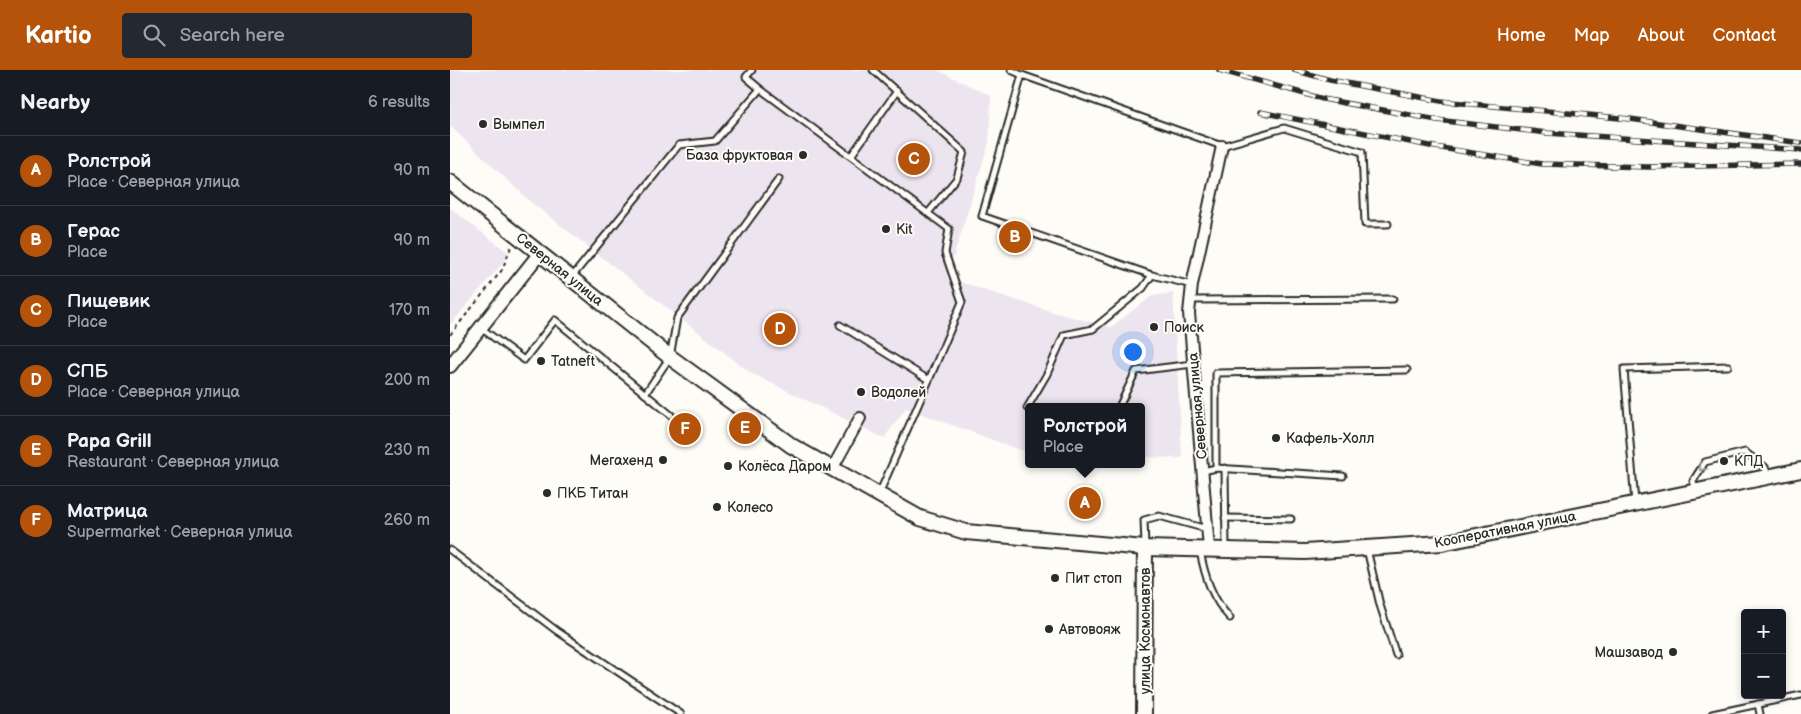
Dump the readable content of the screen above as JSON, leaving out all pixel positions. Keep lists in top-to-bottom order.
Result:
{
  "streets": {
    "main road": ["Северная улица", "Кооперативная улица", "улица Космонавтов"]
  },
  "crossings": [
    ["Северная улица", "Кооперативная улица"],
    ["Северная улица", "улица Космонавтов"],
    ["Кооперативная улица", "улица Космонавтов"]
  ],
  "places": [
    "Вымпел",
    "База фруктовая",
    "Kit",
    "Поиск",
    "Tatneft",
    "Водолей",
    "Кафель-Холл",
    "Мегахенд",
    "КПД",
    "Колёса Даром",
    "ПКБ Титан",
    "Колесо",
    "Пит стоп",
    "Автовояж",
    "Машзавод"
  ],
  "page": {
    "header": "Kartio",
    "search": "Search here",
    "nav": [
      "Home",
      "Map",
      "About",
      "Contact"
    ],
    "heading": ["Nearby", "6 results"],
    "list": [
      {
        "mark": "A",
        "name": "Ролстрой",
        "note": "Place · Северная улица",
        "value": "90 m"
      },
      {
        "mark": "B",
        "name": "Герас",
        "note": "Place",
        "value": "90 m"
      },
      {
        "mark": "C",
        "name": "Пищевик",
        "note": "Place",
        "value": "170 m"
      },
      {
        "mark": "D",
        "name": "СПБ",
        "note": "Place · Северная улица",
        "value": "200 m"
      },
      {
        "mark": "E",
        "name": "Papa Grill",
        "note": "Restaurant · Северная улица",
        "value": "230 m"
      },
      {
        "mark": "F",
        "name": "Матрица",
        "note": "Supermarket · Северная улица",
        "value": "260 m"
      }
    ],
    "pins": [
      "C",
      "B",
      "D",
      "E",
      "F",
      "A"
    ],
    "popup": ["Ролстрой", "Place"],
    "map_buttons": ["+", "−"]
  }
}
